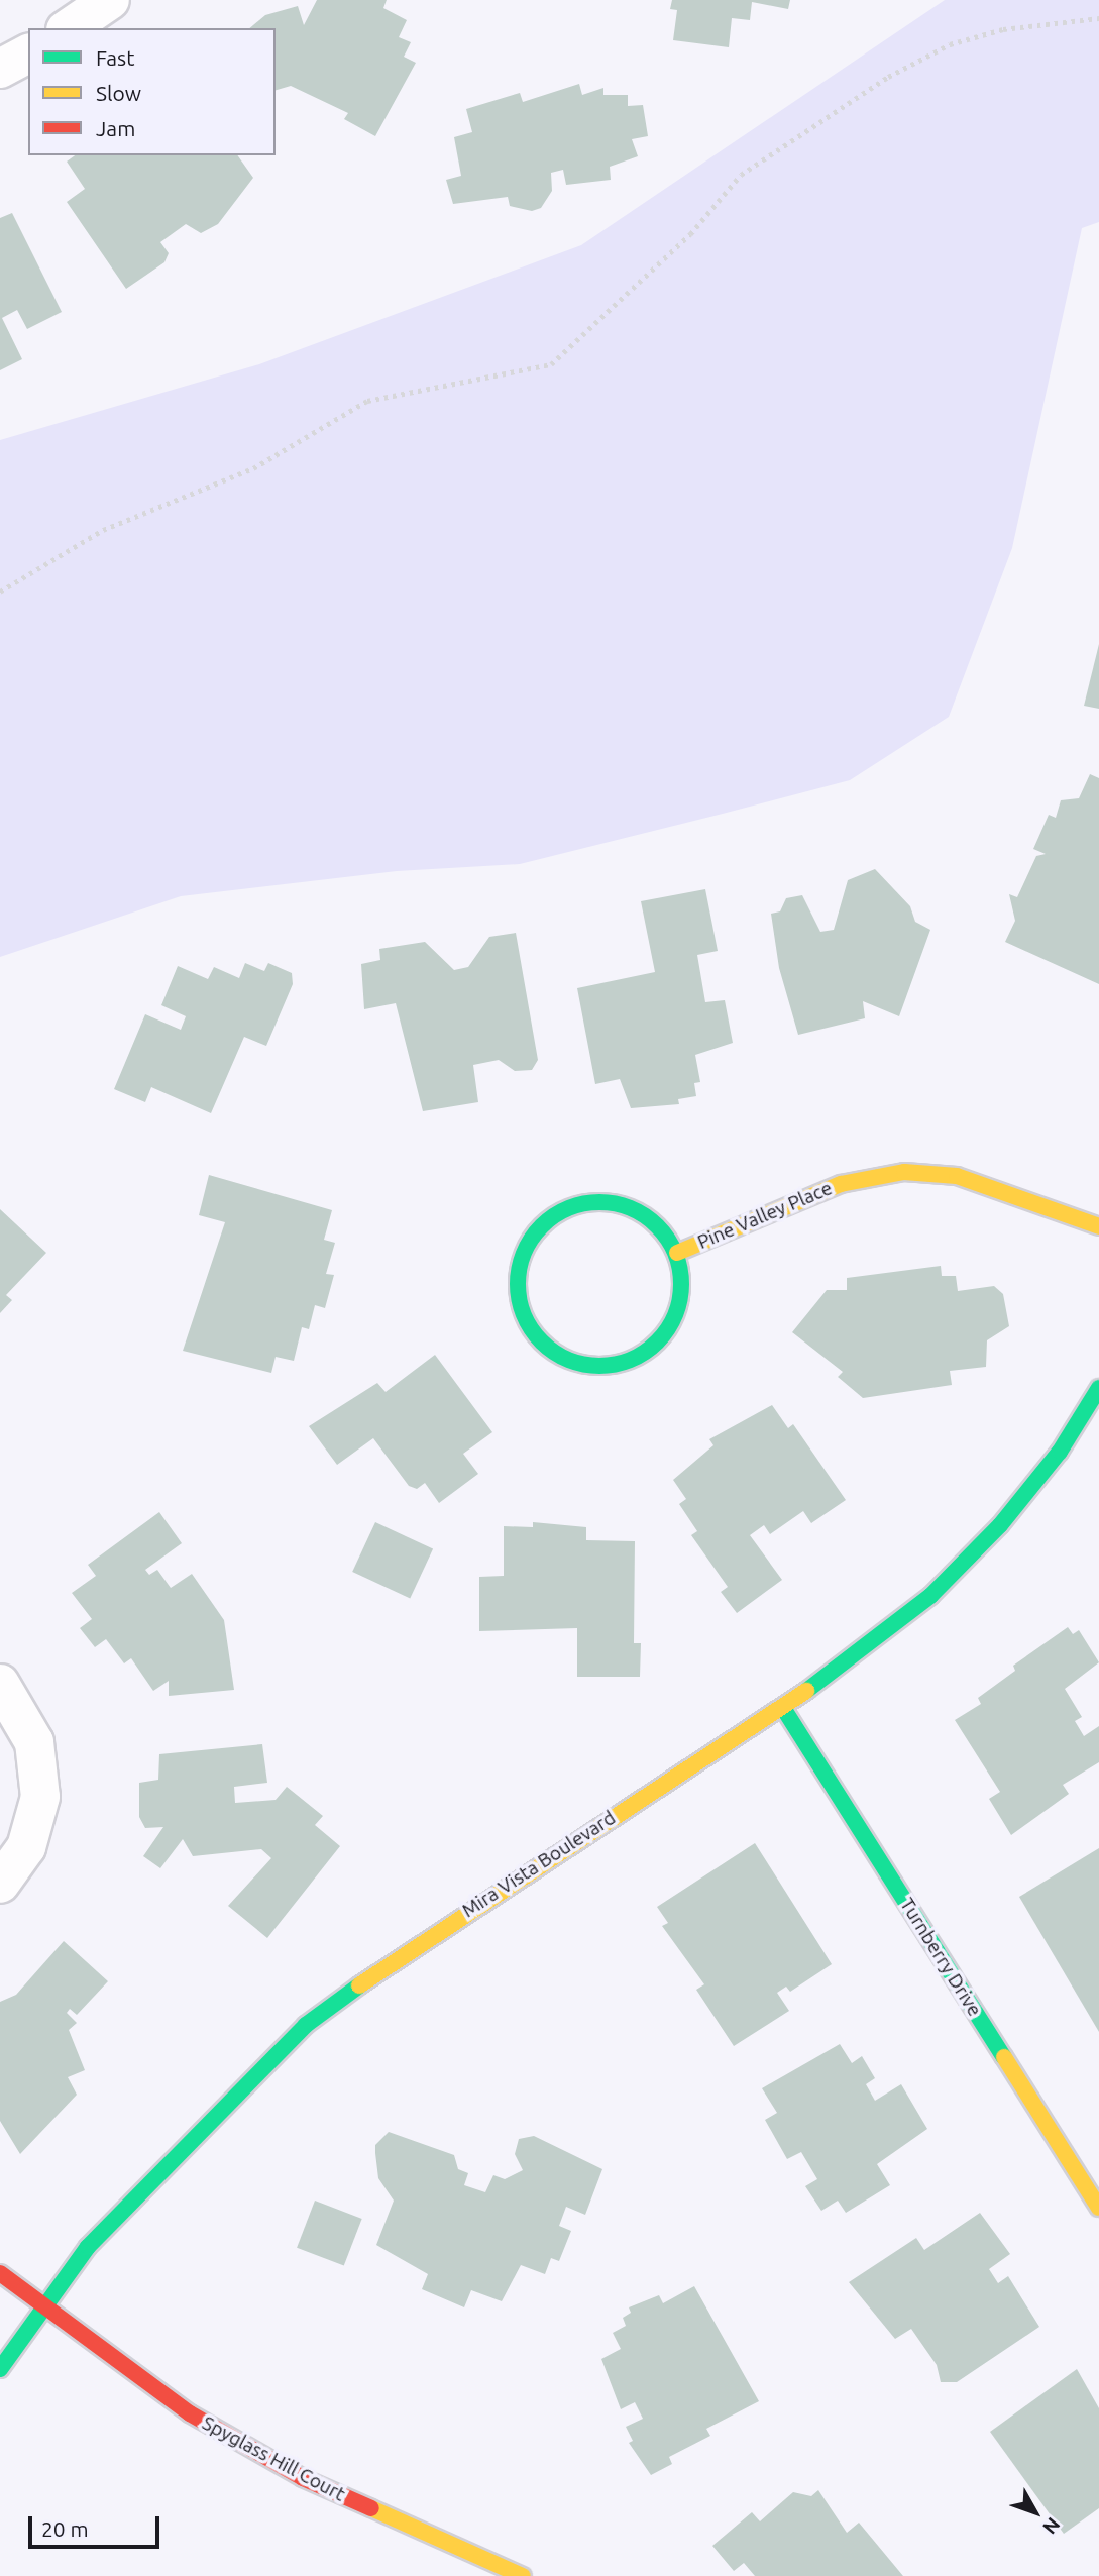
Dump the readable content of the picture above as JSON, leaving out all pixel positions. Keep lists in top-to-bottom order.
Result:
{
  "streets": {
    "street": [
      "Pine Valley Place",
      "Mira Vista Boulevard",
      "Turnberry Drive",
      "Spyglass Hill Court"
    ]
  },
  "crossings": [
    ["Mira Vista Boulevard", "Turnberry Drive"],
    ["Mira Vista Boulevard", "Spyglass Hill Court"]
  ],
  "legend": ["Fast", "Slow", "Jam"],
  "scale_bar": "20 m",
  "north": "bottom right"
}
